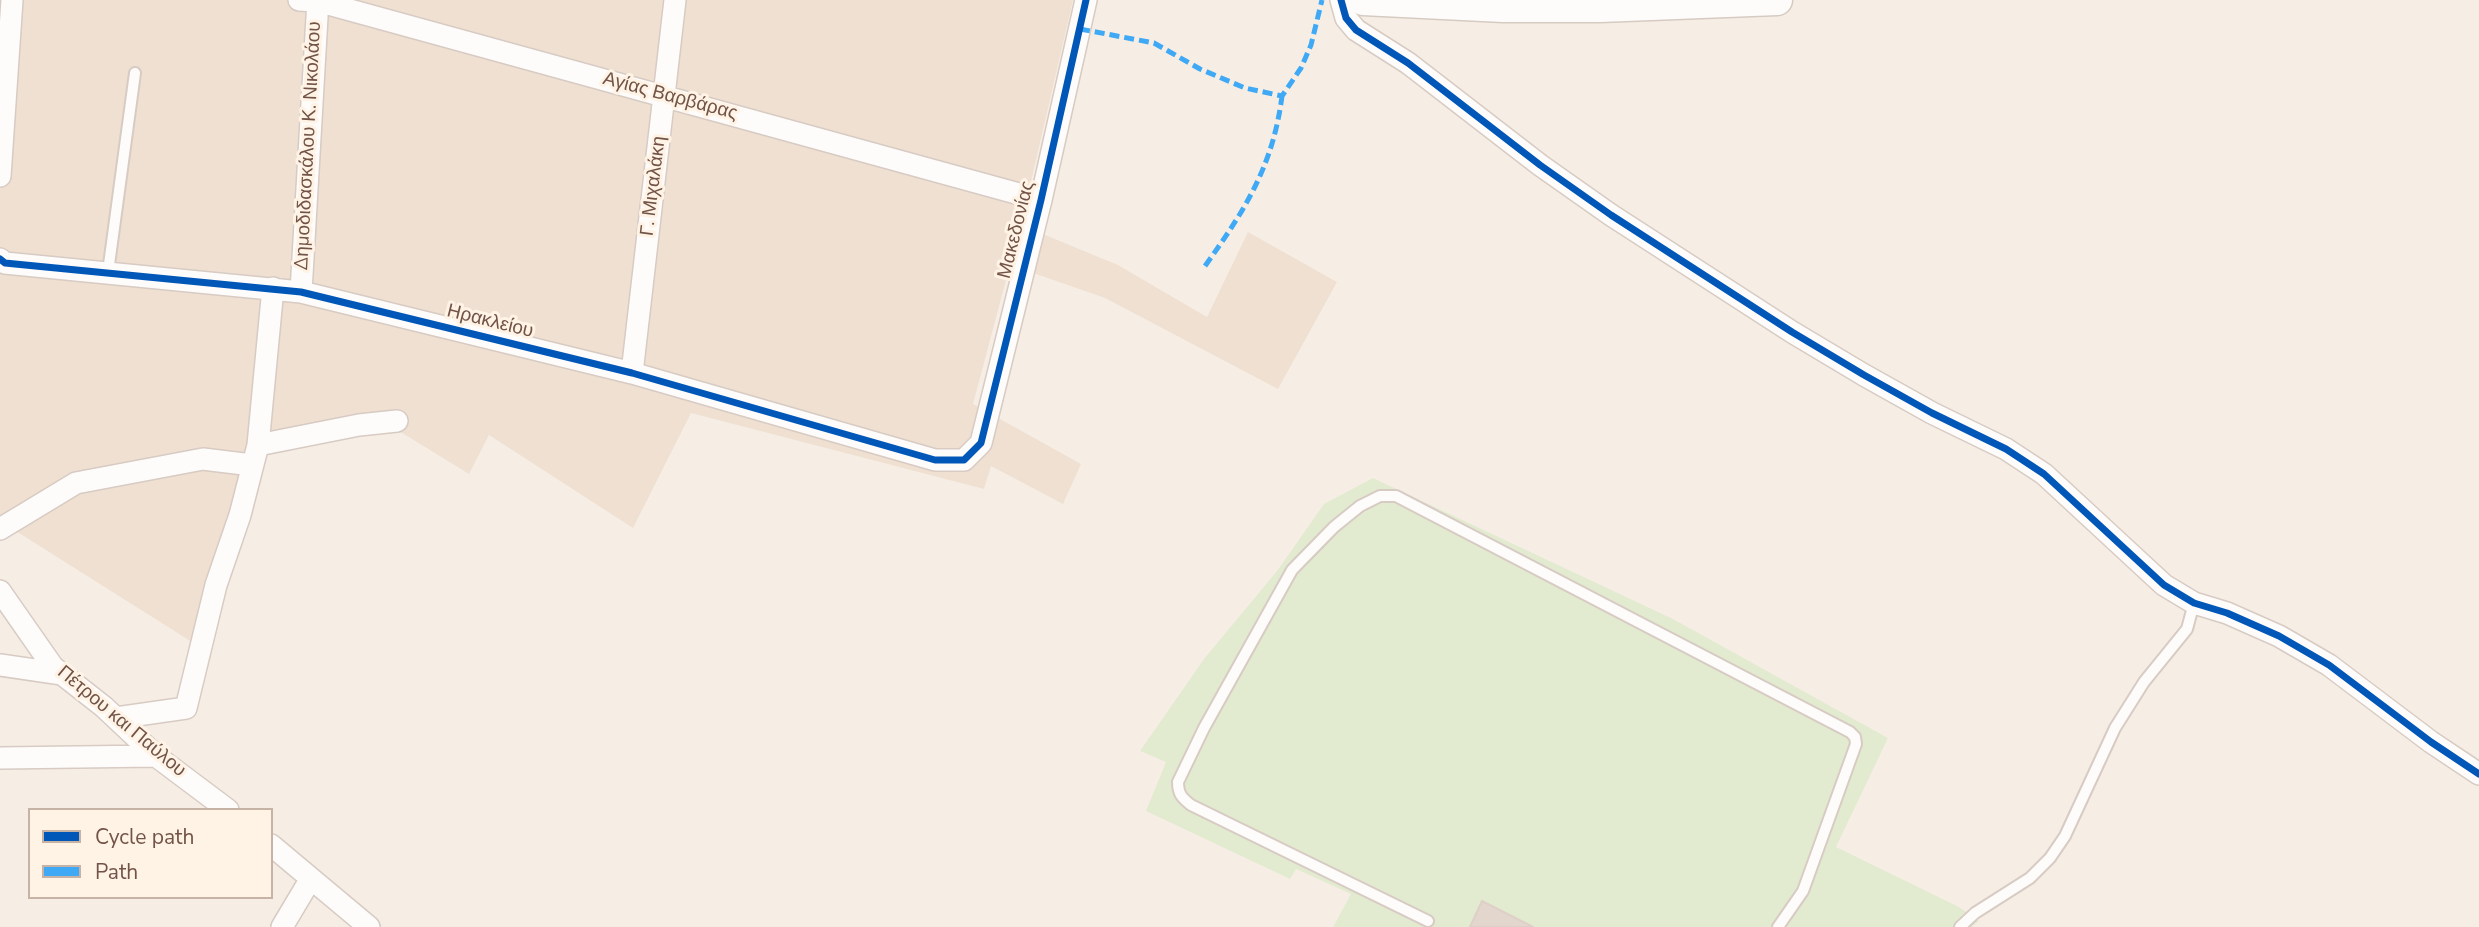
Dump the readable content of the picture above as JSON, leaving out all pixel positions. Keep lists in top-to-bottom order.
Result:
{
  "streets": {
    "street": [
      "Αγίας Βαρβάρας",
      "Δημοδιδασκάλου Κ. Νικολάου",
      "Γ. Μιχαλάκη",
      "Μακεδονίας",
      "Ηρακλείου",
      "Πέτρου και Παύλου"
    ]
  },
  "crossings": [
    ["Αγίας Βαρβάρας", "Δημοδιδασκάλου Κ. Νικολάου"],
    ["Αγίας Βαρβάρας", "Γ. Μιχαλάκη"],
    ["Αγίας Βαρβάρας", "Μακεδονίας"],
    ["Δημοδιδασκάλου Κ. Νικολάου", "Ηρακλείου"],
    ["Γ. Μιχαλάκη", "Ηρακλείου"],
    ["Μακεδονίας", "Ηρακλείου"]
  ],
  "legend": ["Cycle path", "Path"]
}
